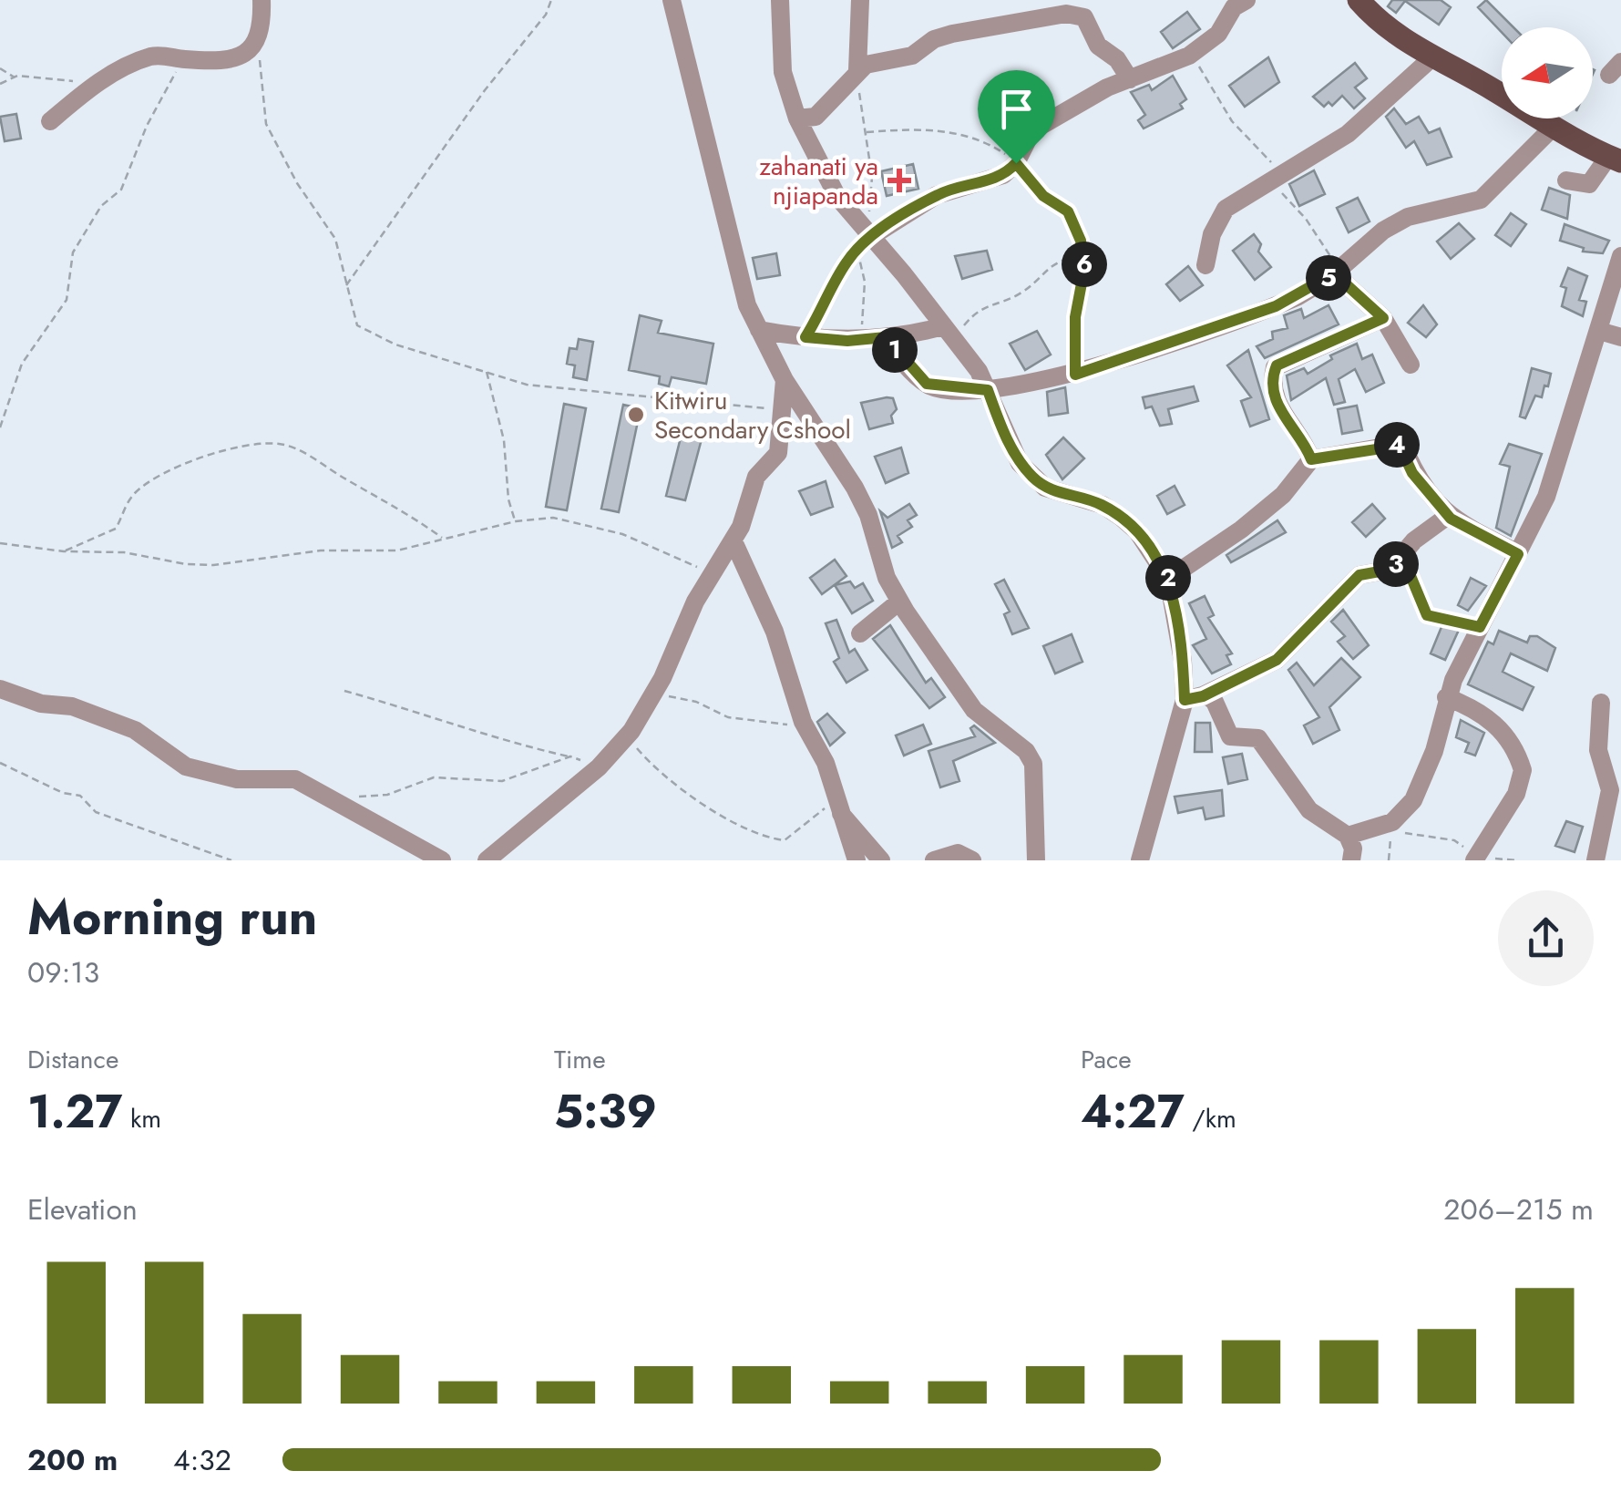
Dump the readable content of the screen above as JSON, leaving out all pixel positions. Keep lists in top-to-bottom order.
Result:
{
  "places": {
    "health": ["zahanati ya njiapanda"],
    "other": ["Kitwiru Secondary Cshool"]
  },
  "north": "left",
  "page": {
    "pins": [
      "6",
      "5",
      "1",
      "4",
      "3",
      "2"
    ],
    "heading": ["Morning run", "09:13"],
    "stats": [
      ["Distance", "1.27 km"],
      ["Time", "5:39"],
      ["Pace", "4:27 /km"]
    ],
    "chart": ["Elevation", "206–215 m"],
    "list": [
      {
        "name": "200 m",
        "note": "4:32"
      }
    ]
  }
}
